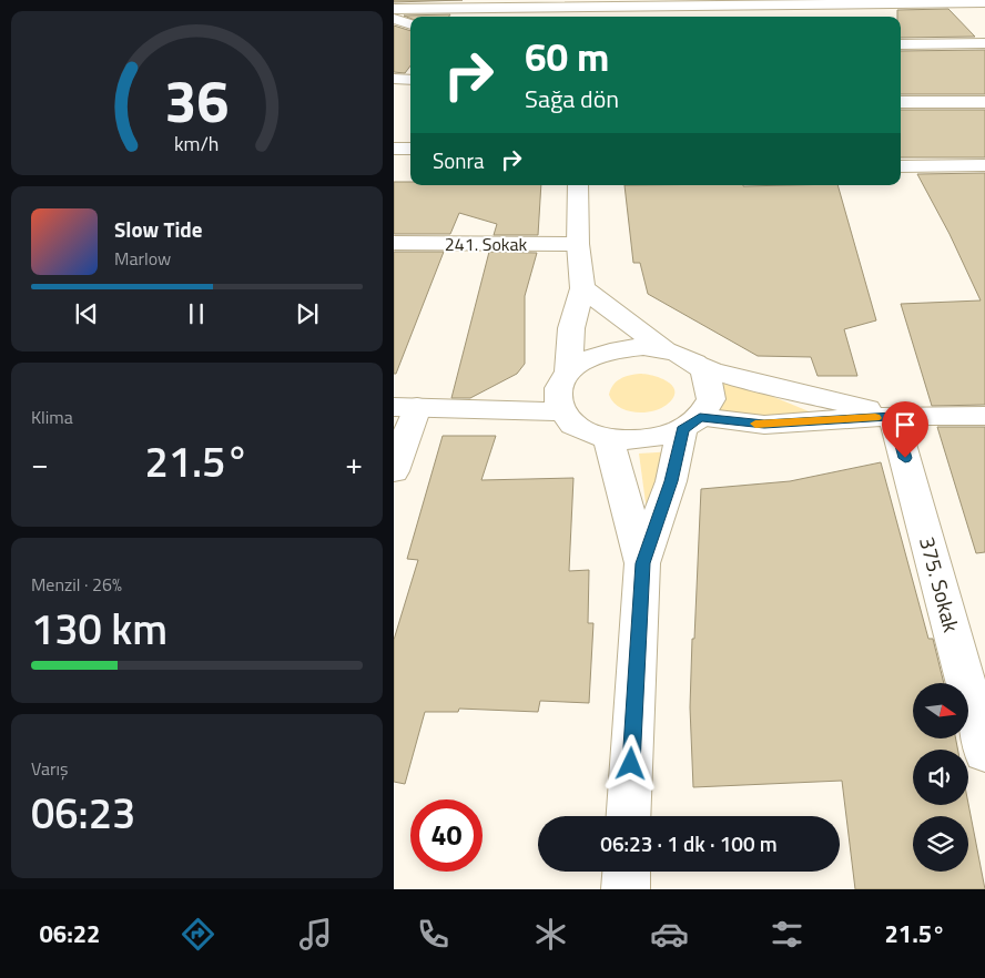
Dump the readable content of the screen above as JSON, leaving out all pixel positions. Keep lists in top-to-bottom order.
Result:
{
  "streets": {
    "street": ["241. Sokak", "375. Sokak"]
  },
  "north": "right",
  "page": {
    "turn": ["60 m", "Sağa dön"],
    "then": "Sonra",
    "song": ["Slow Tide", "Marlow"],
    "tile": [
      "Klima",
      ["Menzil · 26%", "130 km"],
      ["Varış", "06:23"]
    ],
    "heat": ["−", "21.5°", "+"],
    "limit": "40",
    "trip": "06:23 · 1 dk · 100 m",
    "tabs": ["06:22", "21.5°"],
    "gauge": ["36", "km/h"]
  }
}
